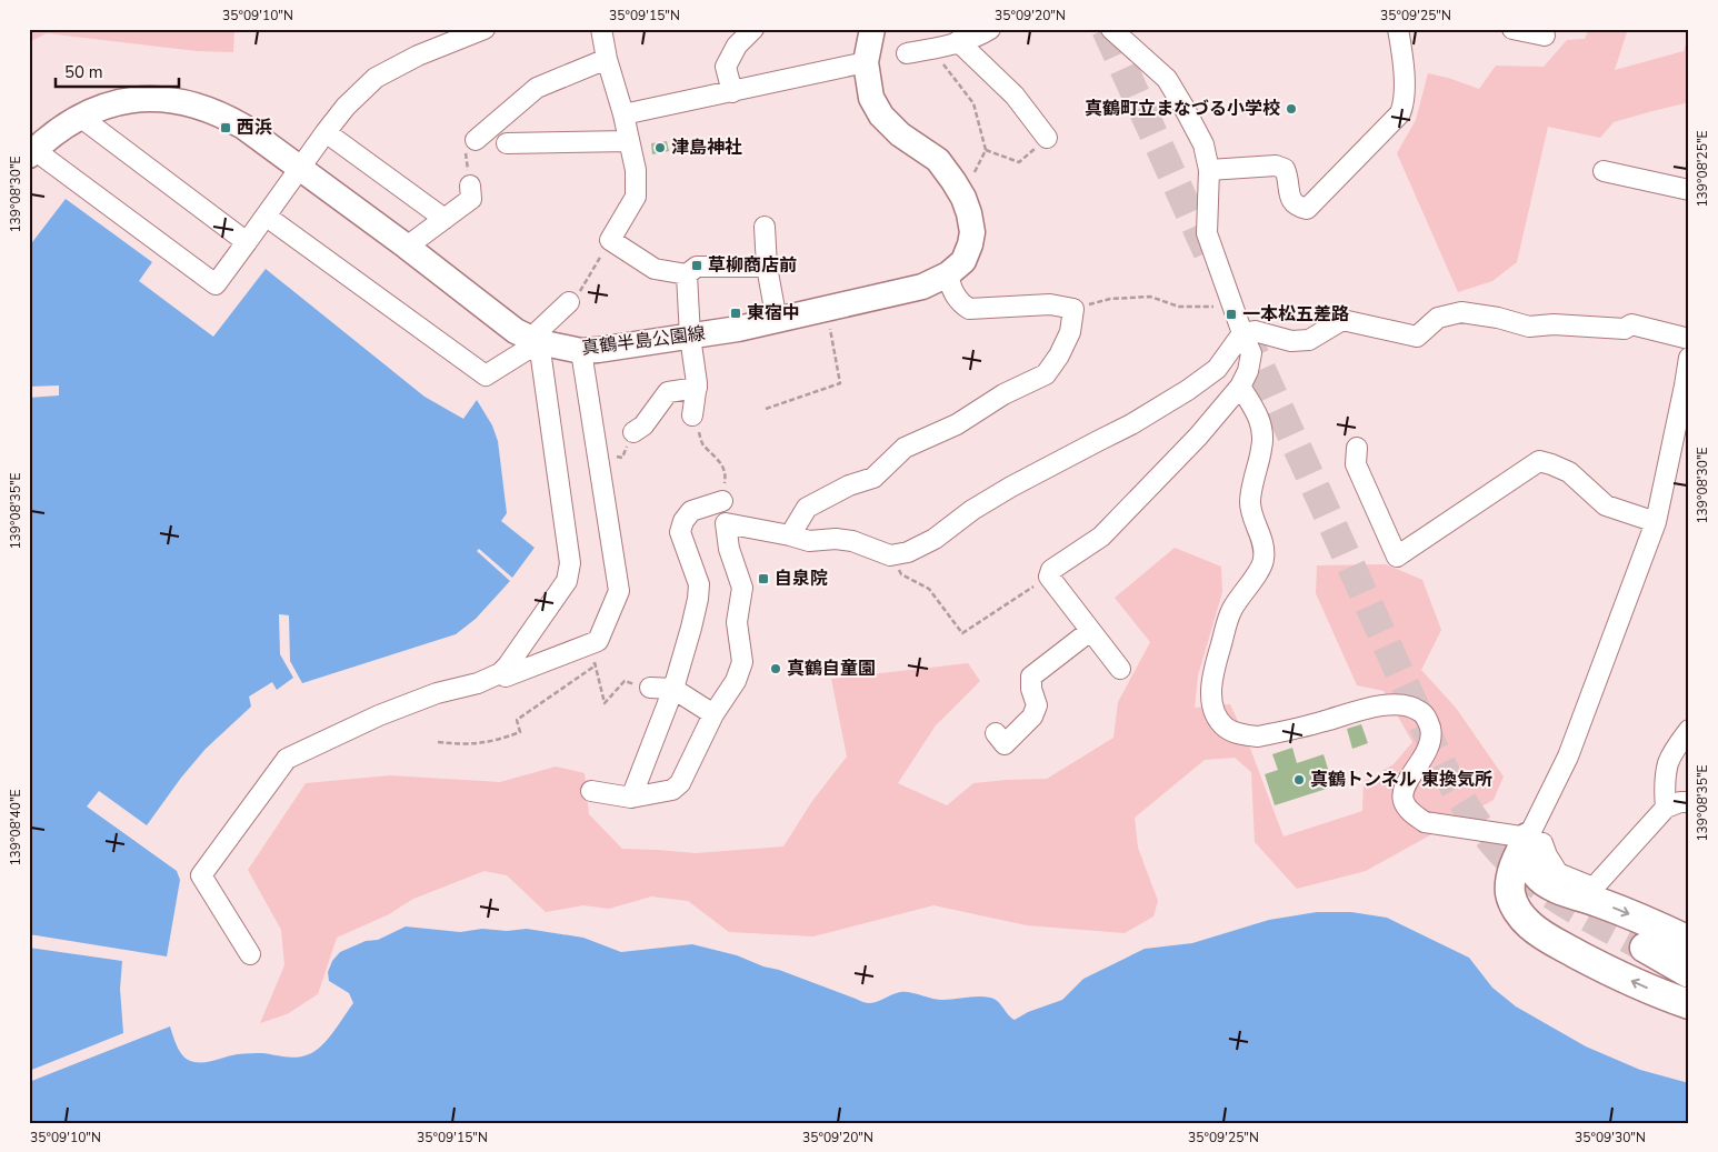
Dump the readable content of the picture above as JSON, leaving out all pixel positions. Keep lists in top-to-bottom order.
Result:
{
  "streets": {
    "main road": ["真鶴半島公園線"]
  },
  "places": {
    "other": [
      "真鶴町立まなづる小学校",
      "津島神社",
      "真鶴自童園",
      "真鶴トンネル 東換気所"
    ],
    "transit": [
      "西浜",
      "草柳商店前",
      "東宿中",
      "一本松五差路",
      "自泉院"
    ]
  },
  "scale_bar": "50 m",
  "coordinates": [
    "35°09'10\"N",
    "35°09'15\"N",
    "35°09'20\"N",
    "35°09'25\"N",
    "139°08'25\"E",
    "139°08'30\"E",
    "139°08'35\"E",
    "139°08'40\"E",
    "35°09'30\"N"
  ]
}
